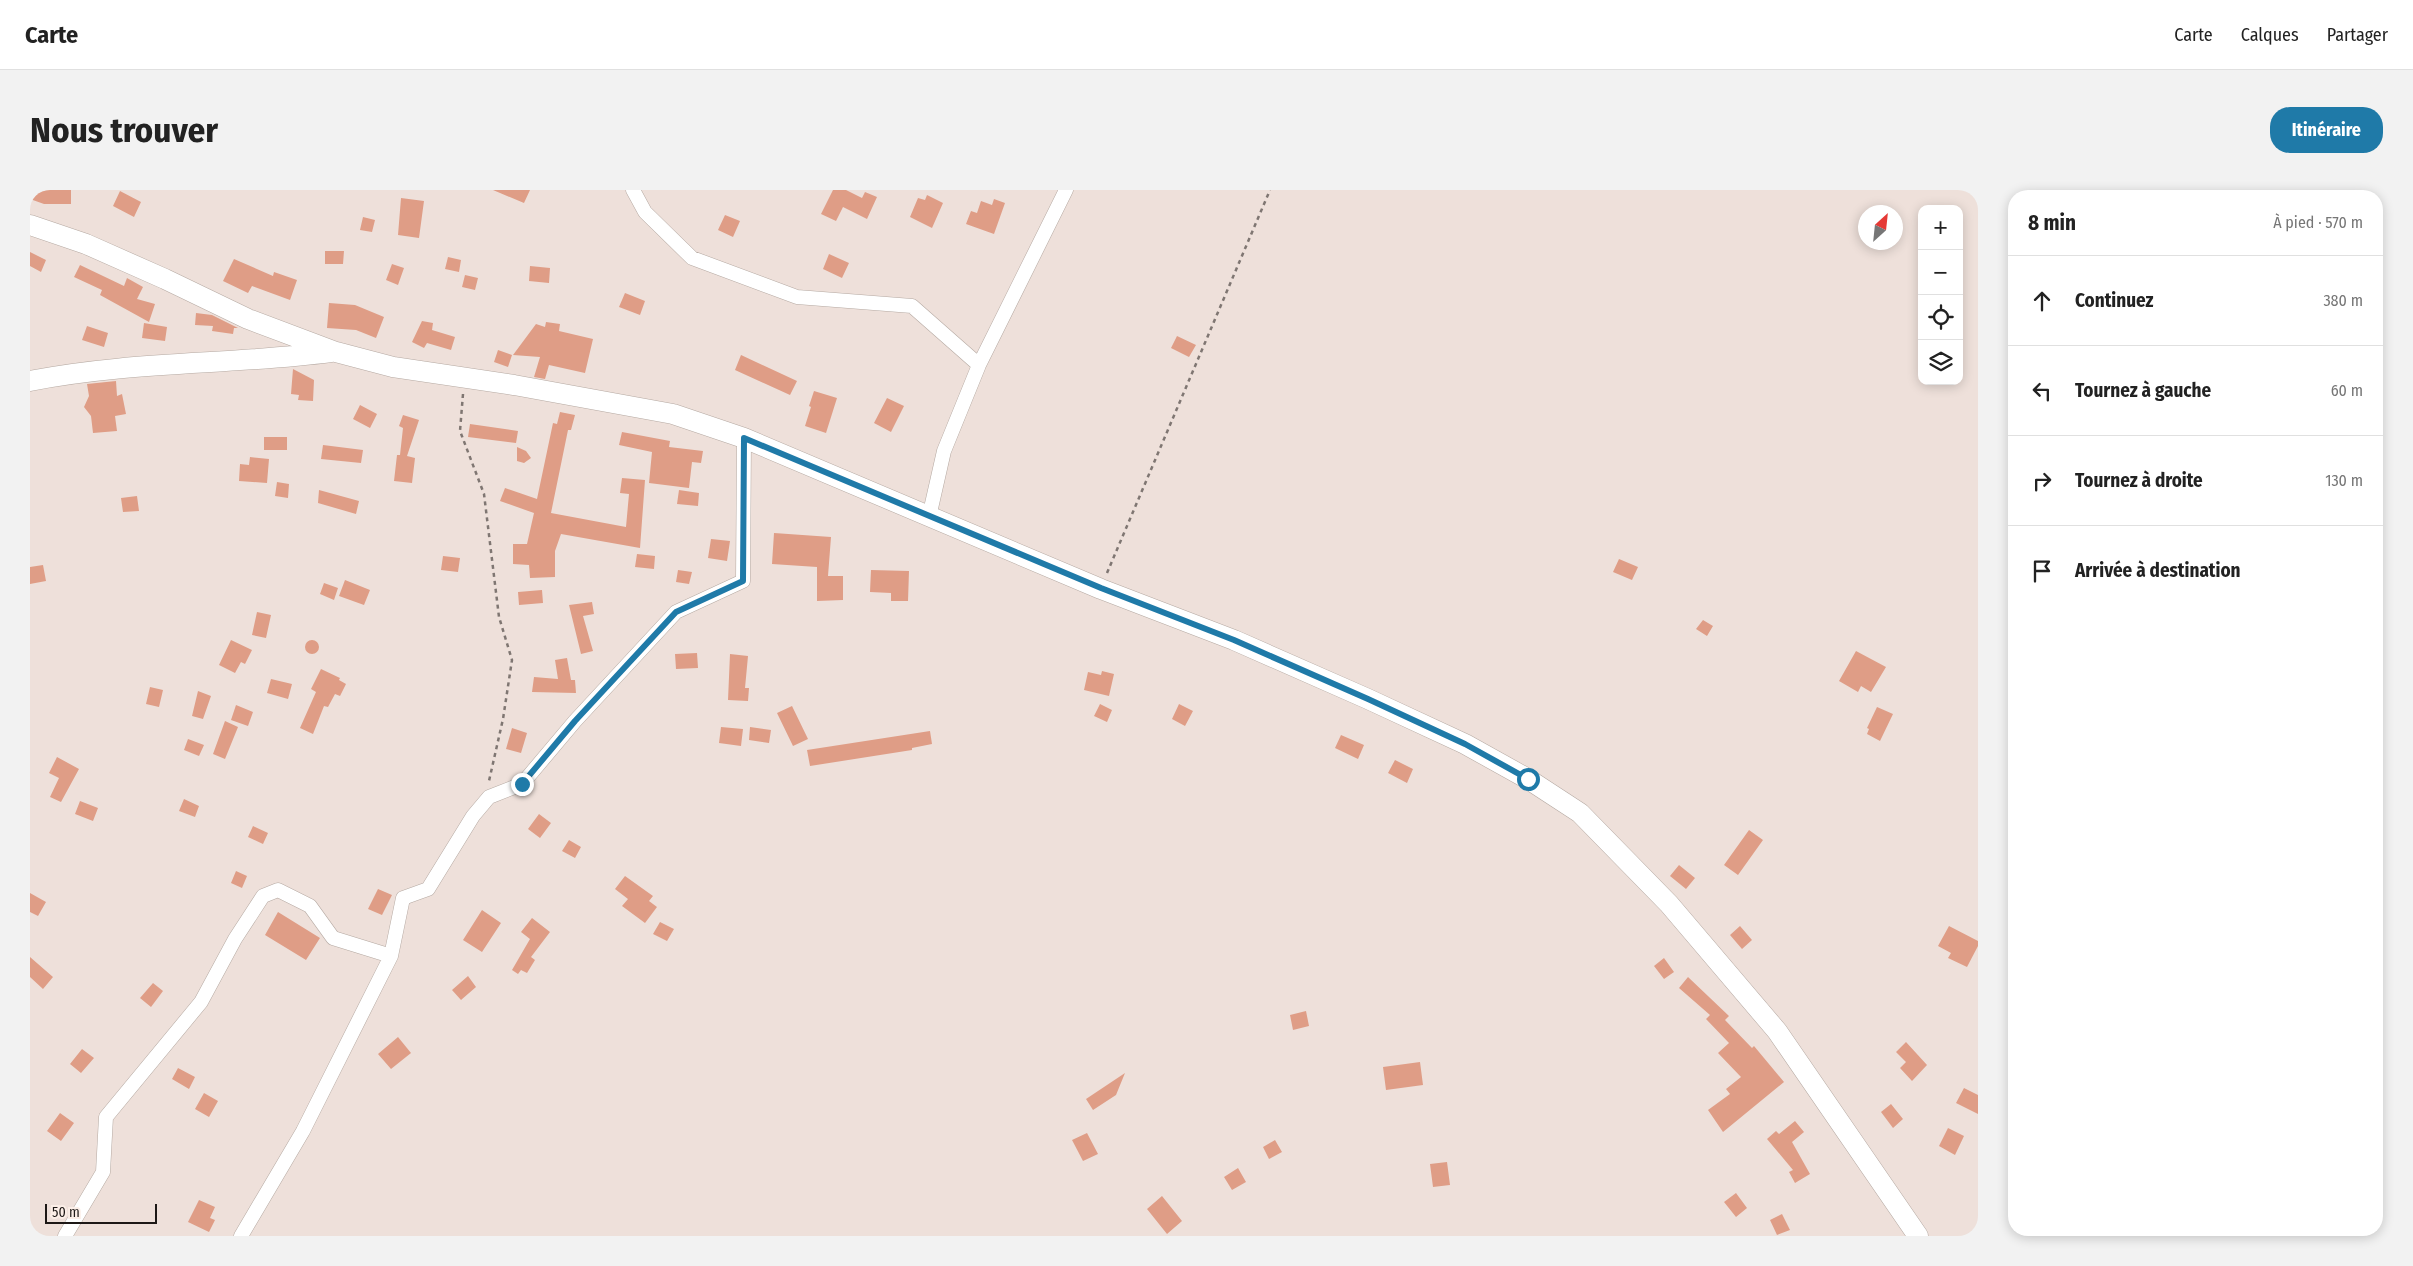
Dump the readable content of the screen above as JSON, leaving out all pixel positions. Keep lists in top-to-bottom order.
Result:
{
  "scale_bar": "50 m",
  "north": "top right",
  "page": {
    "header": "Carte",
    "nav": ["Carte", "Calques", "Partager"],
    "buttons": "Itinéraire",
    "title": "Nous trouver",
    "heading": ["8 min", "À pied · 570 m"],
    "map_buttons": ["+", "−"],
    "list": [
      ["Continuez", "380 m"],
      ["Tournez à gauche", "60 m"],
      ["Tournez à droite", "130 m"],
      "Arrivée à destination"
    ],
    "scale": "50 m"
  }
}
